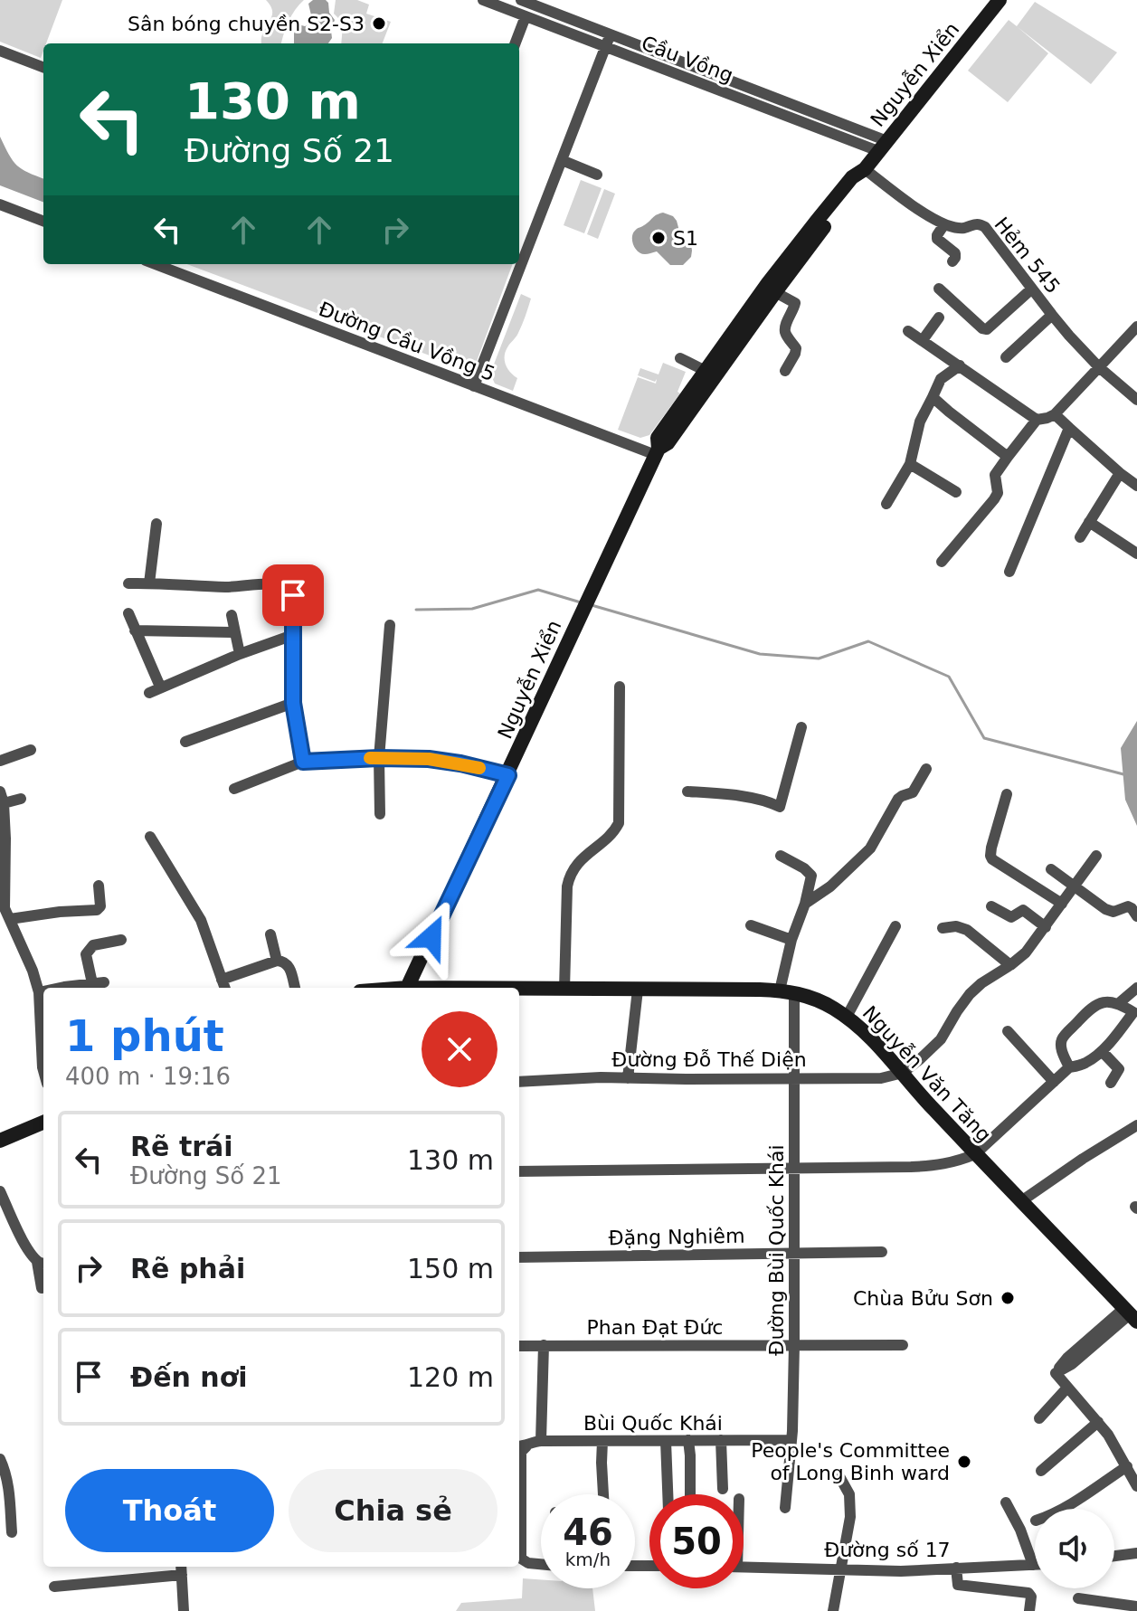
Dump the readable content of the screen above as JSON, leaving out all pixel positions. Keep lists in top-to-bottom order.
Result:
{
  "streets": {
    "main road": ["Nguyễn Xiển", "Nguyễn Văn Tăng"],
    "street": [
      "Cầu Vồng",
      "Hẻm 545",
      "Đường Cầu Vồng 5",
      "Đường Đỗ Thế Diện",
      "Đặng Nghiêm",
      "Đường Bùi Quốc Khái",
      "Phan Đạt Đức",
      "Bùi Quốc Khái",
      "Đường số 17"
    ]
  },
  "crossings": [
    ["Cầu Vồng", "Nguyễn Xiển"],
    ["Nguyễn Xiển", "Đường Cầu Vồng 5"],
    ["Đường Đỗ Thế Diện", "Nguyễn Văn Tăng"],
    ["Đường Đỗ Thế Diện", "Đường Bùi Quốc Khái"],
    ["Nguyễn Văn Tăng", "Đường Bùi Quốc Khái"],
    ["Đặng Nghiêm", "Đường Bùi Quốc Khái"],
    ["Đường Bùi Quốc Khái", "Phan Đạt Đức"],
    ["Đường Bùi Quốc Khái", "Bùi Quốc Khái"]
  ],
  "places": [
    "Sân bóng chuyền S2-S3",
    "S1",
    "Chùa Bửu Sơn",
    "People's Committee of Long Binh ward"
  ],
  "page": {
    "turn": ["130 m", "Đường Số 21"],
    "heading": ["1 phút", "400 m · 19:16"],
    "list": [
      {
        "name": "Rẽ trái",
        "note": "Đường Số 21",
        "value": "130 m"
      },
      {
        "name": "Rẽ phải",
        "value": "150 m"
      },
      {
        "name": "Đến nơi",
        "value": "120 m"
      }
    ],
    "buttons": ["Thoát", "Chia sẻ"],
    "speed": "46 km/h",
    "limit": "50"
  }
}
